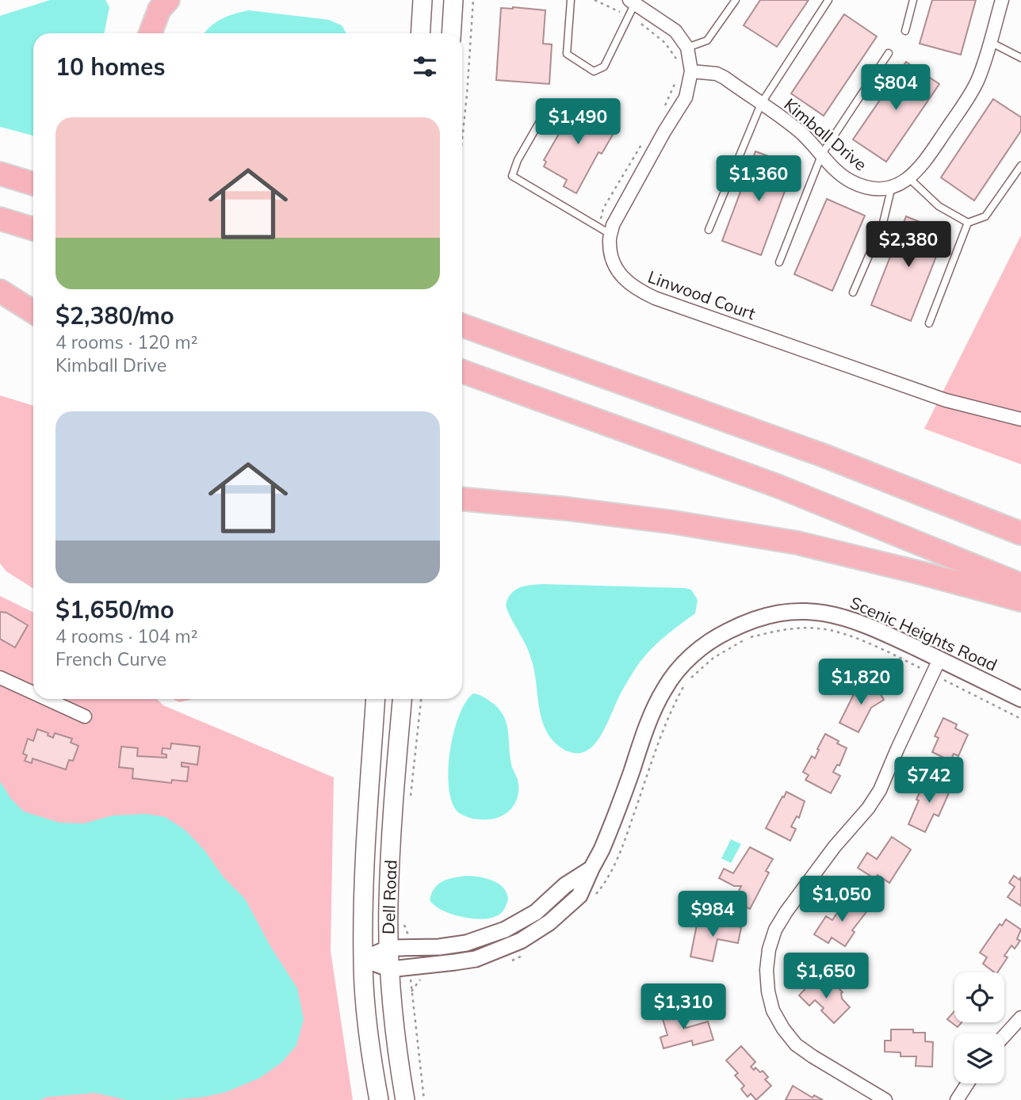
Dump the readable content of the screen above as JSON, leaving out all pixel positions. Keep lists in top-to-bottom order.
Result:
{
  "streets": {
    "main road": ["Dell Road"],
    "street": ["Kimball Drive", "Linwood Court", "Scenic Heights Road"]
  },
  "crossings": [
    ["Scenic Heights Road", "Dell Road"]
  ],
  "page": {
    "heading": "10 homes",
    "price": [
      "$804",
      "$1,490",
      "$1,360",
      "$2,380",
      "$1,820",
      "$742",
      "$1,050",
      "$984",
      "$1,650",
      "$1,310"
    ],
    "list": [
      {
        "name": "$2,380/mo",
        "note": "4 rooms · 120 m² · Kimball Drive"
      },
      {
        "name": "$1,650/mo",
        "note": "4 rooms · 104 m² · French Curve"
      }
    ]
  }
}
